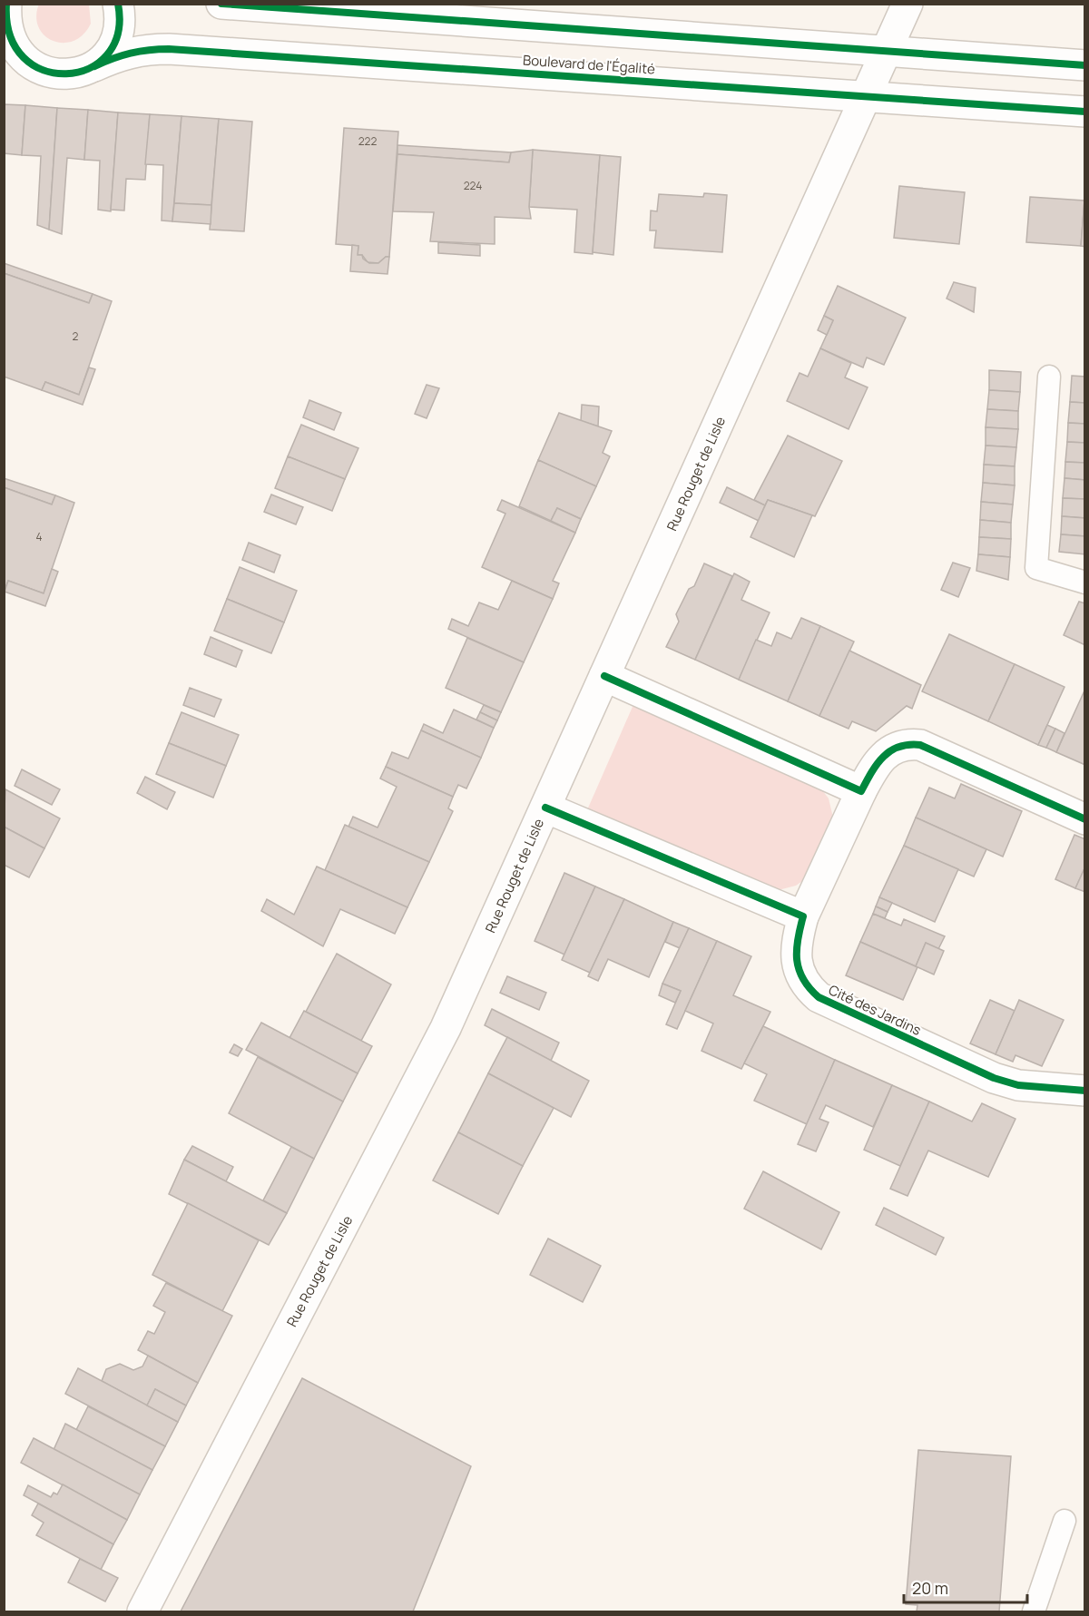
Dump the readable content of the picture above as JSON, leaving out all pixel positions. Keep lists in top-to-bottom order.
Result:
{
  "streets": {
    "street": ["Boulevard de l'Égalité", "Rue Rouget de Lisle", "Cité des Jardins"]
  },
  "crossings": [
    ["Boulevard de l'Égalité", "Rue Rouget de Lisle"]
  ],
  "house_numbers": [
    "222",
    "224",
    "2",
    "4"
  ],
  "scale_bar": "20 m"
}
